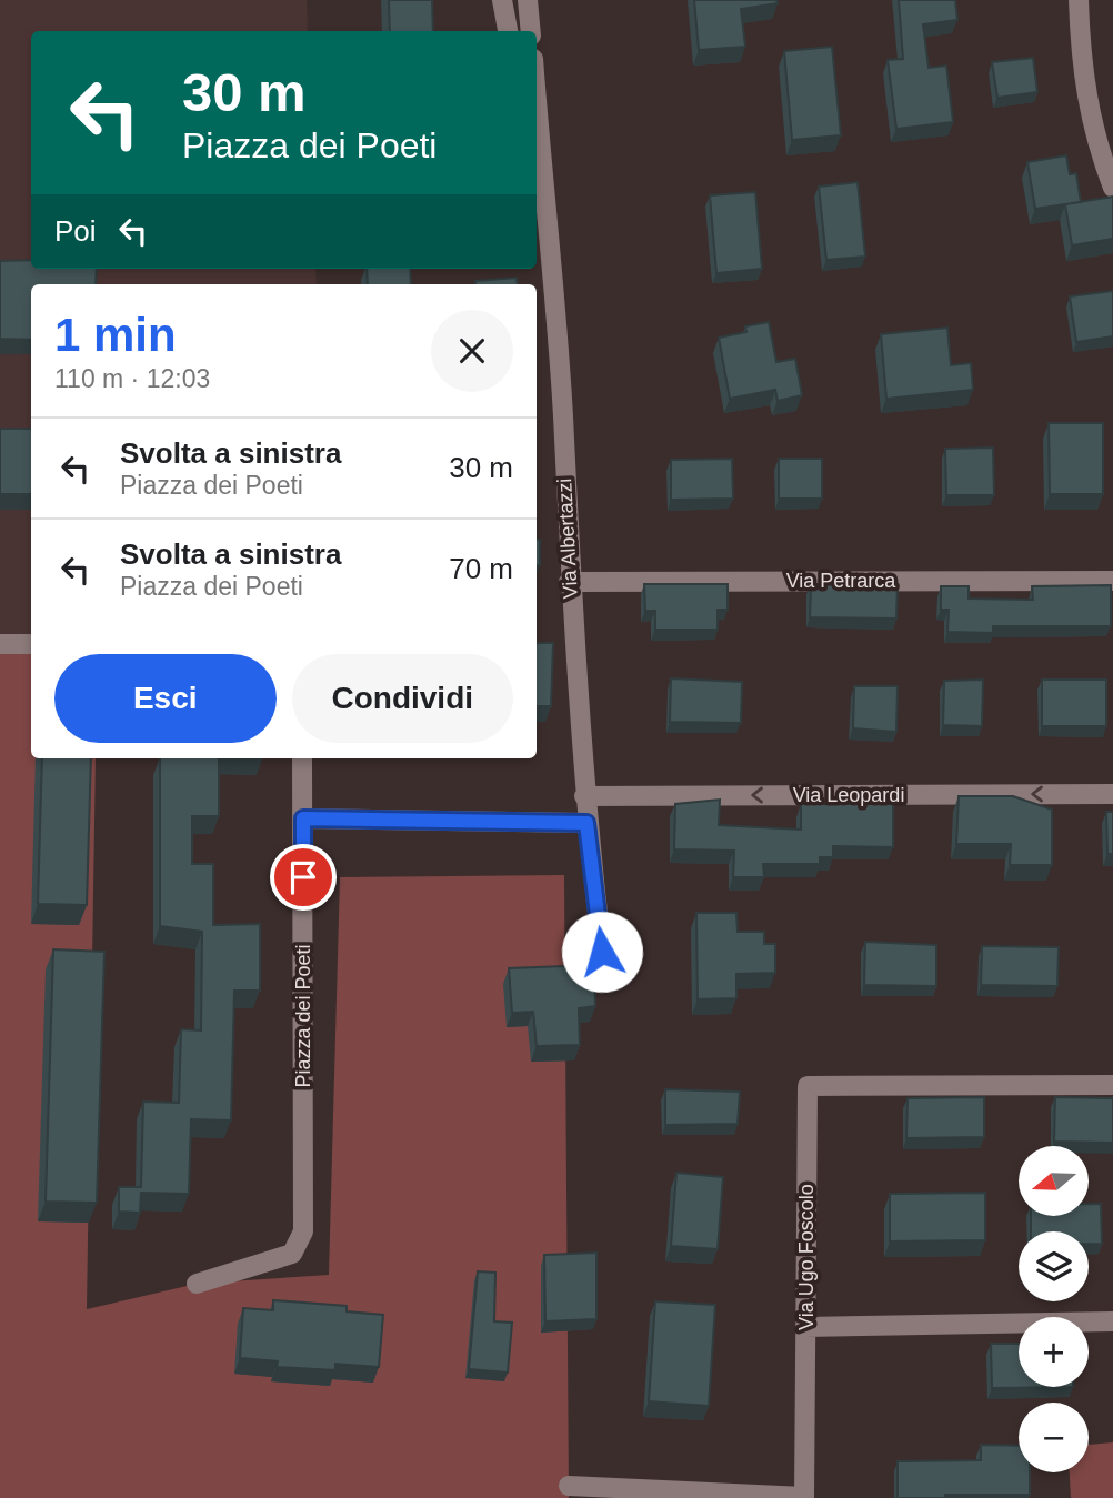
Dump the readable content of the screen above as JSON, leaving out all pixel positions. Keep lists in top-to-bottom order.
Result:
{
  "streets": {
    "street": [
      "Via Albertazzi",
      "Via Petrarca",
      "Via Leopardi",
      "Piazza dei Poeti",
      "Via Ugo Foscolo"
    ]
  },
  "crossings": [
    ["Via Albertazzi", "Via Petrarca"],
    ["Via Albertazzi", "Via Leopardi"]
  ],
  "one_way": ["Via Leopardi"],
  "north": "left",
  "page": {
    "turn": ["30 m", "Piazza dei Poeti"],
    "then": "Poi",
    "heading": ["1 min", "110 m · 12:03"],
    "list": [
      {
        "name": "Svolta a sinistra",
        "note": "Piazza dei Poeti",
        "value": "30 m"
      },
      {
        "name": "Svolta a sinistra",
        "note": "Piazza dei Poeti",
        "value": "70 m"
      }
    ],
    "buttons": ["Esci", "Condividi"],
    "map_buttons": ["+", "−"]
  }
}
